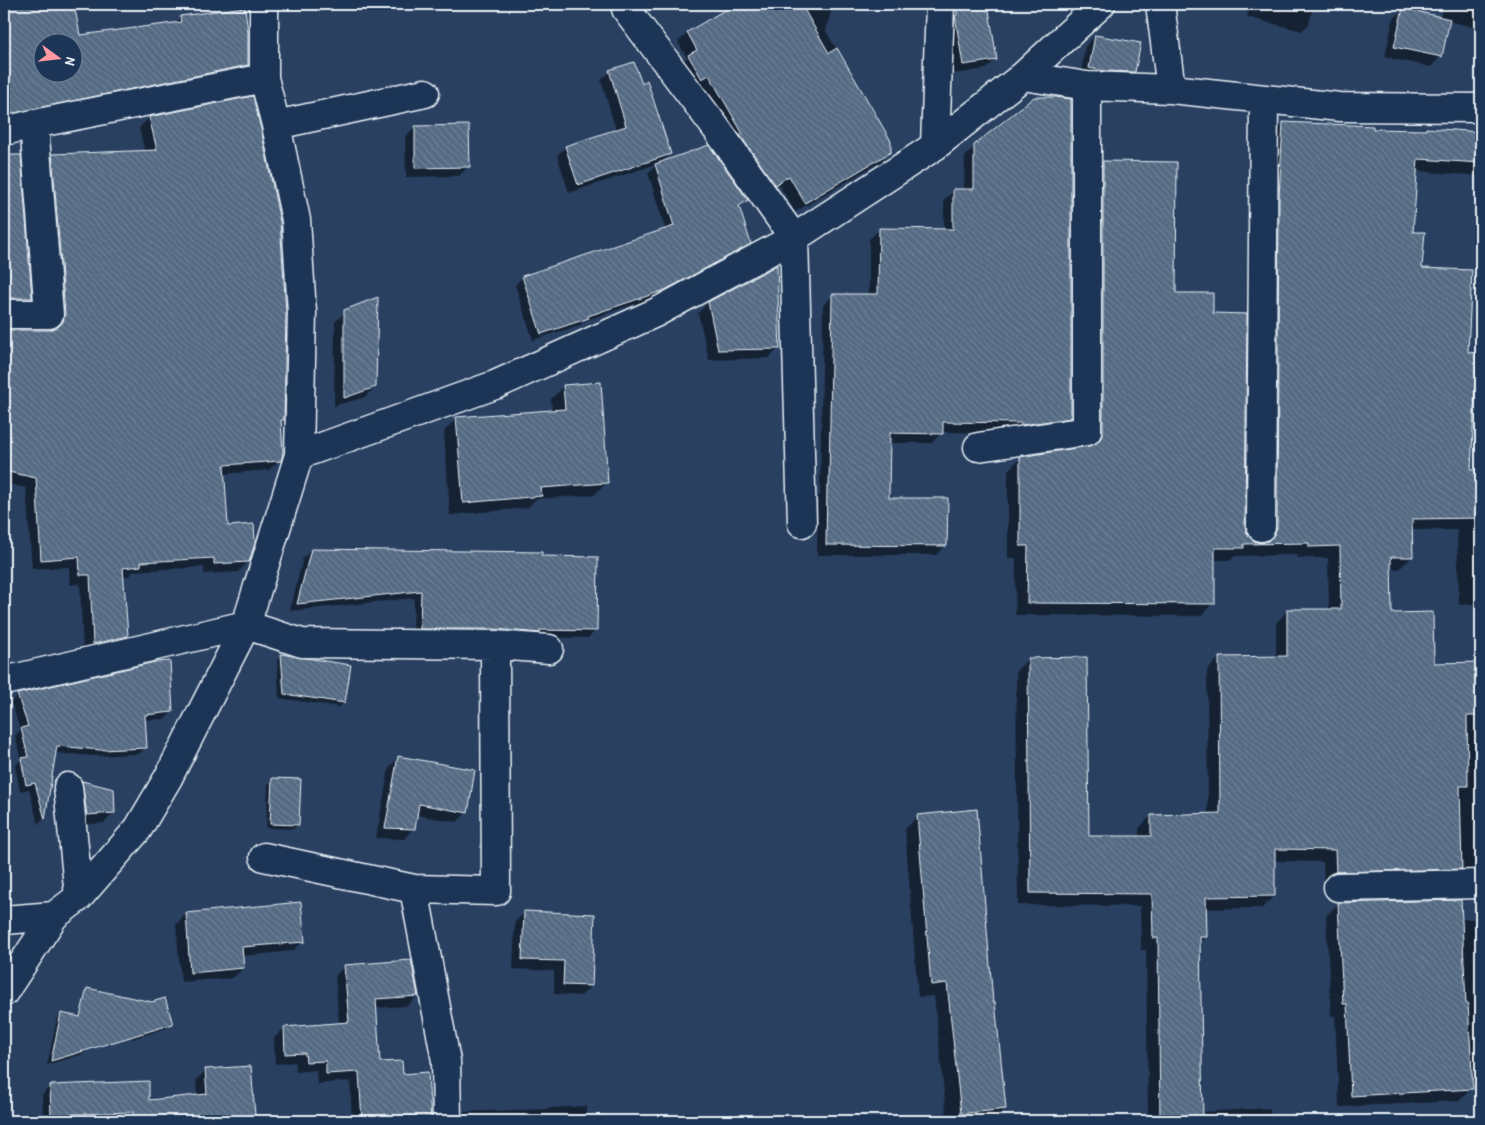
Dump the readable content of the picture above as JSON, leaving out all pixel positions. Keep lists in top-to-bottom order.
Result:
{
  "north": "right"
}
